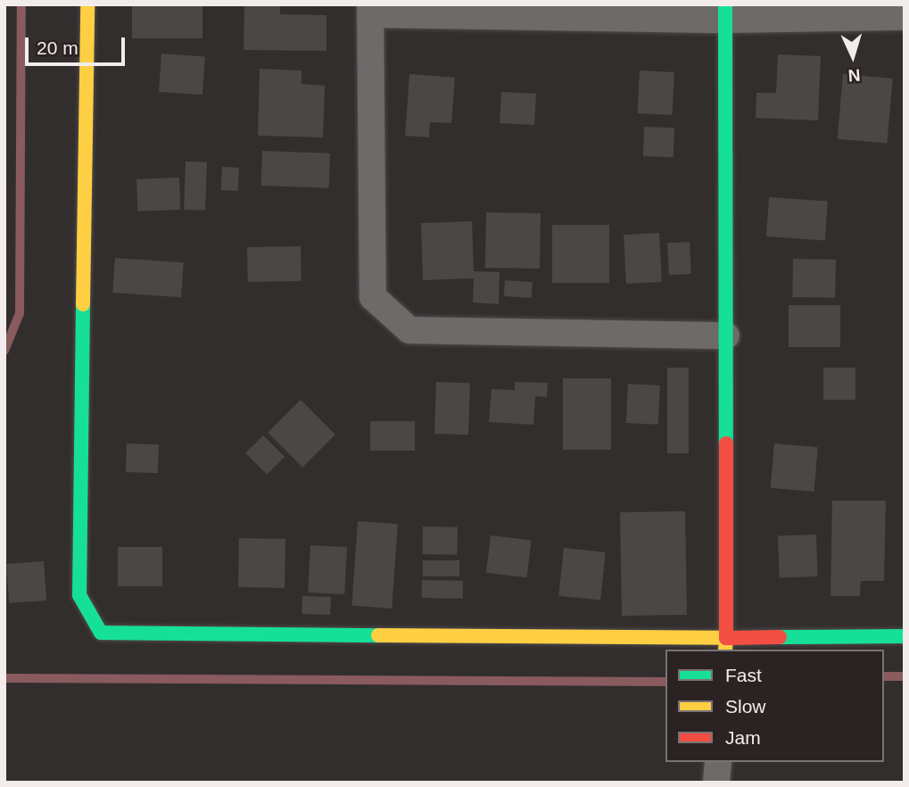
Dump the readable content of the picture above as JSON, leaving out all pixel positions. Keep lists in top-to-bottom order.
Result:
{
  "legend": ["Fast", "Slow", "Jam"],
  "scale_bar": "20 m",
  "north": "bottom"
}
